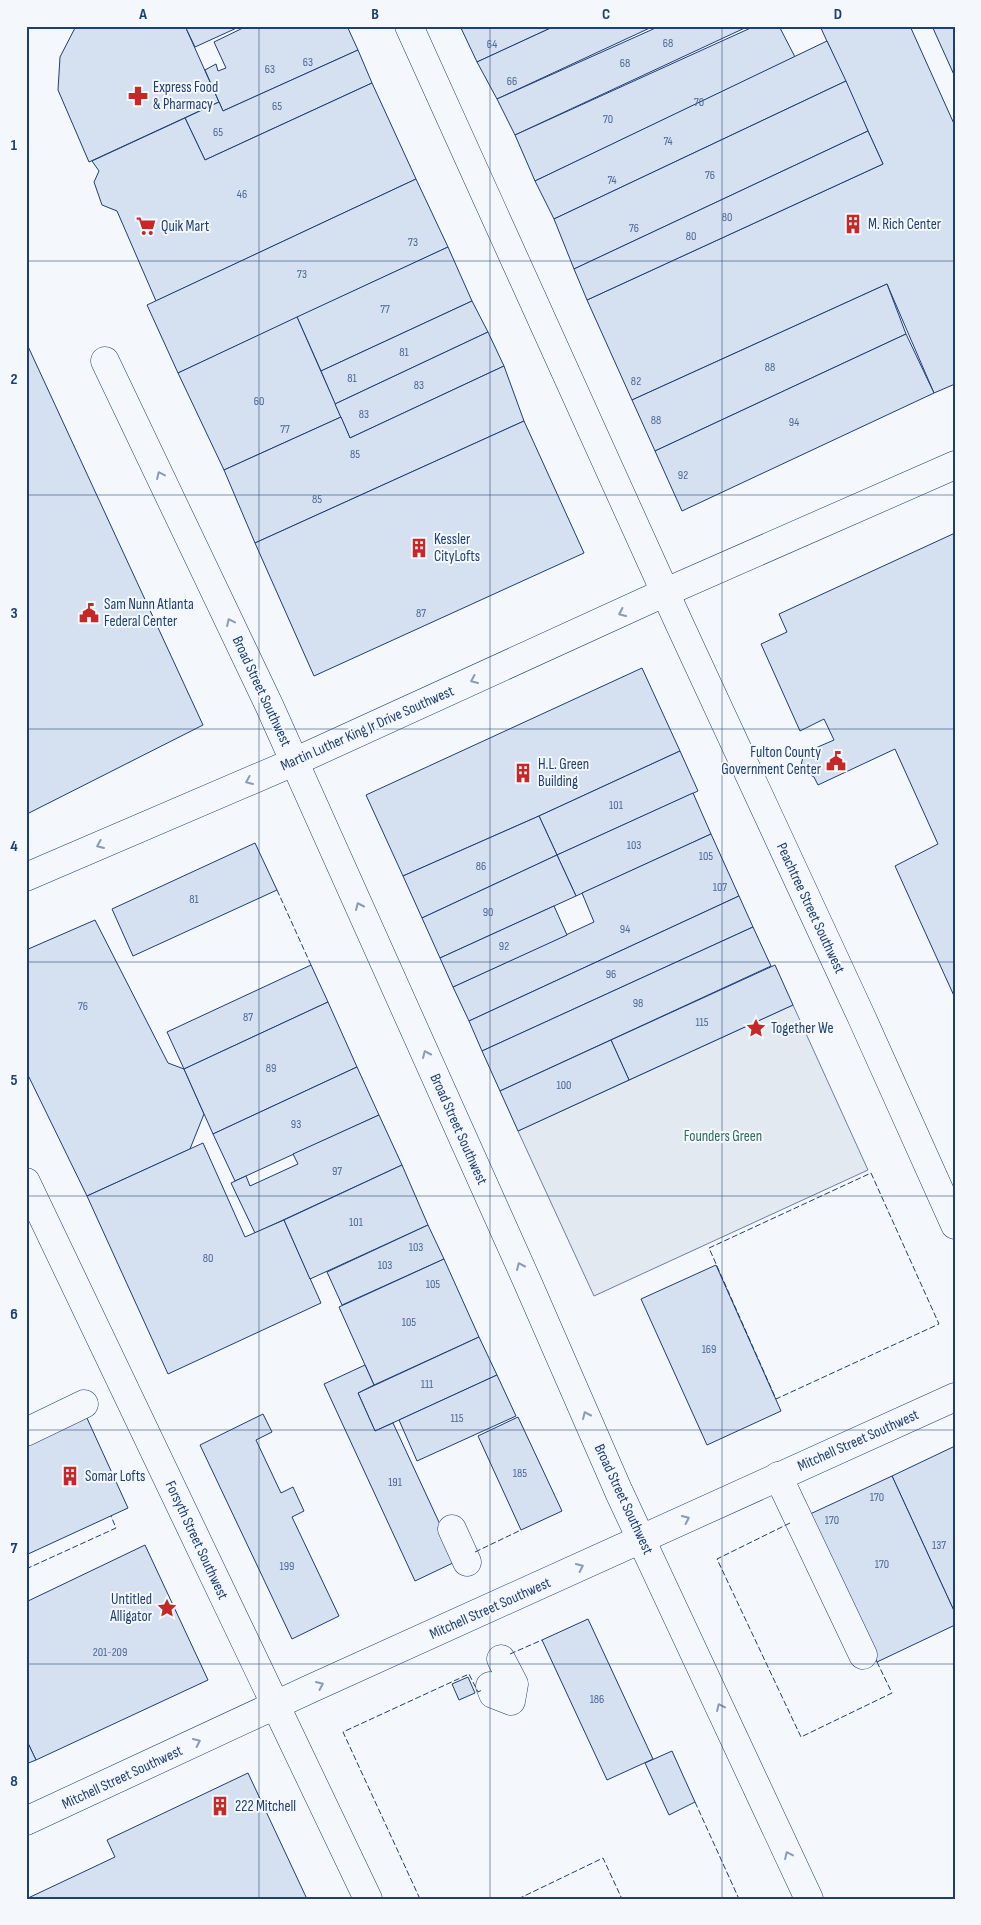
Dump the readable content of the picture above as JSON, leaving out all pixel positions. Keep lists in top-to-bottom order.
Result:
{
  "streets": {
    "main road": [
      "Broad Street Southwest",
      "Martin Luther King Jr Drive Southwest",
      "Peachtree Street Southwest",
      "Mitchell Street Southwest",
      "Forsyth Street Southwest"
    ]
  },
  "crossings": [
    ["Broad Street Southwest", "Martin Luther King Jr Drive Southwest"],
    ["Broad Street Southwest", "Mitchell Street Southwest"],
    ["Martin Luther King Jr Drive Southwest", "Peachtree Street Southwest"],
    ["Mitchell Street Southwest", "Forsyth Street Southwest"]
  ],
  "one_way": ["Broad Street Southwest", "Martin Luther King Jr Drive Southwest", "Mitchell Street Southwest"],
  "parks": ["Founders Green"],
  "places": {
    "pharmacy": ["Express Food & Pharmacy"],
    "building": [
      "M. Rich Center",
      "Kessler CityLofts",
      "H.L. Green Building",
      "Somar Lofts",
      "222 Mitchell"
    ],
    "supermarket": ["Quik Mart"],
    "public building": ["Sam Nunn Atlanta Federal Center", "Fulton County Government Center"],
    "place": ["Together We", "Untitled Alligator"]
  },
  "house_numbers": [
    "68",
    "64",
    "63",
    "68",
    "63",
    "66",
    "70",
    "65",
    "70",
    "65",
    "74",
    "76",
    "74",
    "46",
    "80",
    "76",
    "80",
    "73",
    "73",
    "77",
    "81",
    "88",
    "81",
    "82",
    "83",
    "60",
    "83",
    "88",
    "94",
    "77",
    "85",
    "92",
    "85",
    "87",
    "101",
    "103",
    "105",
    "86",
    "107",
    "81",
    "90",
    "94",
    "92",
    "96",
    "98",
    "76",
    "87",
    "115",
    "89",
    "100",
    "93",
    "97",
    "101",
    "103",
    "80",
    "103",
    "105",
    "105",
    "169",
    "111",
    "115",
    "185",
    "191",
    "170",
    "170",
    "137",
    "170",
    "199",
    "201-209",
    "186"
  ],
  "grid": {
    "columns": [
      "A",
      "B",
      "C",
      "D"
    ],
    "rows": [
      "1",
      "2",
      "3",
      "4",
      "5",
      "6",
      "7",
      "8"
    ]
  }
}
